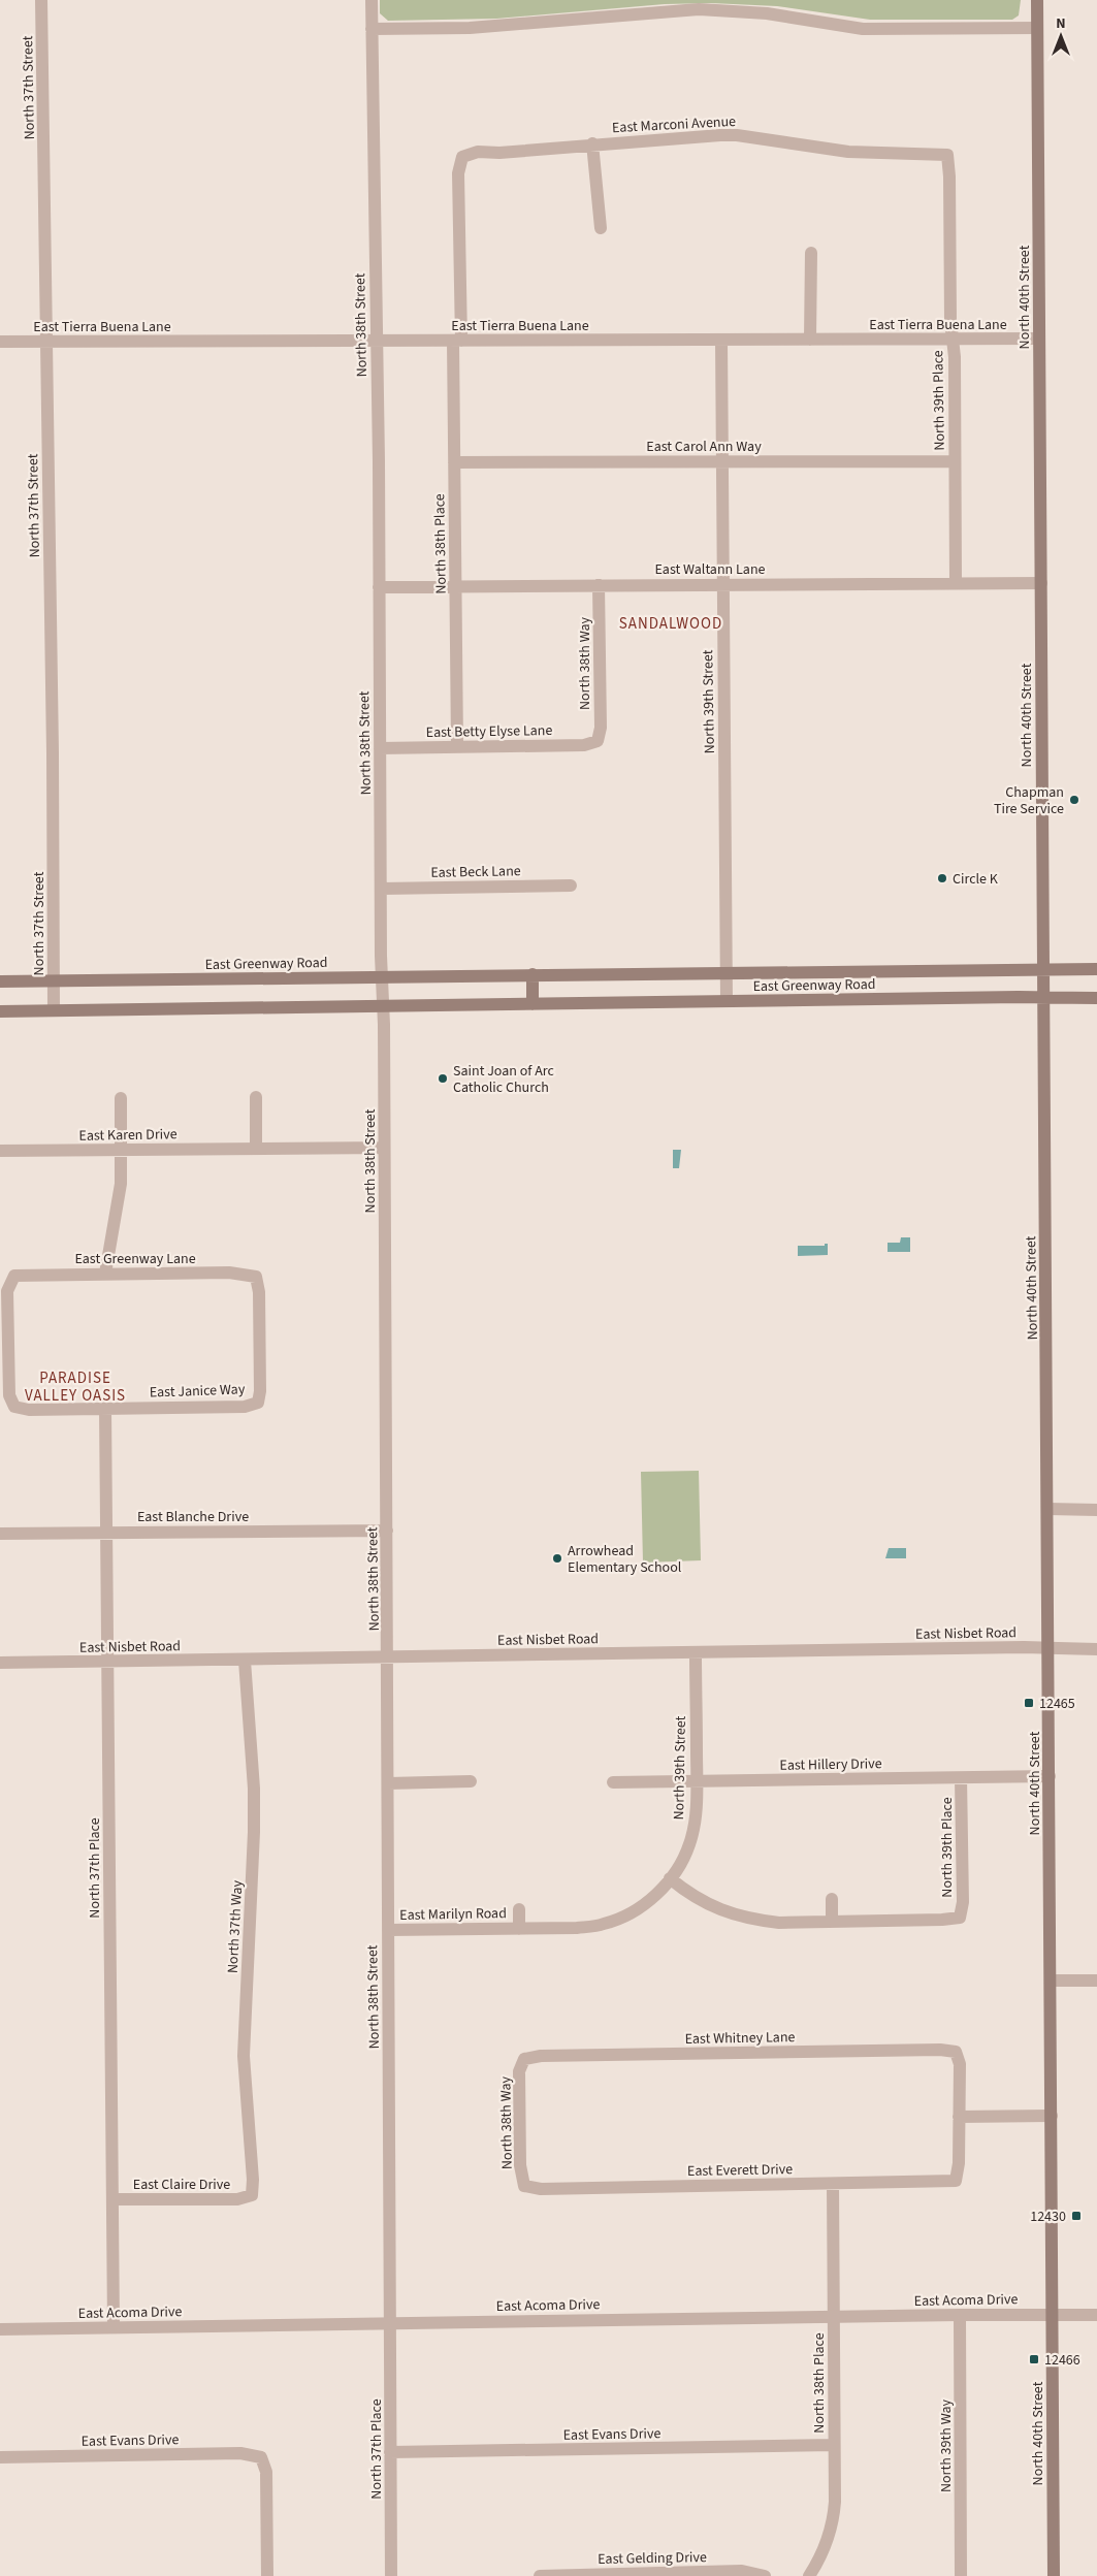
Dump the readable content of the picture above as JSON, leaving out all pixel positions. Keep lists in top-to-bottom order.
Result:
{
  "streets": {
    "main road": ["North 40th Street", "East Greenway Road"],
    "street": [
      "North 37th Street",
      "East Marconi Avenue",
      "East Tierra Buena Lane",
      "North 38th Street",
      "North 39th Place",
      "East Carol Ann Way",
      "North 38th Place",
      "East Waltann Lane",
      "North 38th Way",
      "North 39th Street",
      "East Betty Elyse Lane",
      "East Beck Lane",
      "East Karen Drive",
      "East Greenway Lane",
      "East Janice Way",
      "East Blanche Drive",
      "East Nisbet Road",
      "East Hillery Drive",
      "North 37th Place",
      "East Marilyn Road",
      "North 37th Way",
      "East Whitney Lane",
      "East Everett Drive",
      "East Claire Drive",
      "East Acoma Drive",
      "East Evans Drive",
      "North 39th Way",
      "East Gelding Drive"
    ]
  },
  "crossings": [
    ["North 37th Street", "East Tierra Buena Lane"],
    ["North 37th Street", "East Greenway Road"],
    ["East Marconi Avenue", "North 39th Place"],
    ["East Marconi Avenue", "North 38th Place"],
    ["North 40th Street", "East Tierra Buena Lane"],
    ["North 40th Street", "East Waltann Lane"],
    ["North 40th Street", "East Greenway Road"],
    ["North 40th Street", "East Nisbet Road"],
    ["North 40th Street", "East Hillery Drive"],
    ["North 40th Street", "East Acoma Drive"],
    ["East Tierra Buena Lane", "North 38th Street"],
    ["East Tierra Buena Lane", "North 39th Place"],
    ["East Tierra Buena Lane", "North 38th Place"],
    ["East Tierra Buena Lane", "North 39th Street"],
    ["North 38th Street", "East Waltann Lane"],
    ["North 38th Street", "East Betty Elyse Lane"],
    ["North 38th Street", "East Beck Lane"],
    ["North 38th Street", "East Greenway Road"],
    ["North 38th Street", "East Karen Drive"],
    ["North 38th Street", "East Blanche Drive"],
    ["North 38th Street", "East Nisbet Road"],
    ["North 38th Street", "North 37th Place"],
    ["North 38th Street", "East Marilyn Road"],
    ["North 38th Street", "East Acoma Drive"],
    ["North 39th Place", "East Carol Ann Way"],
    ["North 39th Place", "East Waltann Lane"],
    ["North 39th Place", "East Hillery Drive"],
    ["East Carol Ann Way", "North 38th Place"],
    ["East Carol Ann Way", "North 39th Street"],
    ["North 38th Place", "East Waltann Lane"],
    ["North 38th Place", "East Betty Elyse Lane"],
    ["North 38th Place", "East Everett Drive"],
    ["North 38th Place", "East Acoma Drive"],
    ["North 38th Place", "East Evans Drive"],
    ["East Waltann Lane", "North 38th Way"],
    ["East Waltann Lane", "North 39th Street"],
    ["North 38th Way", "East Betty Elyse Lane"],
    ["North 38th Way", "East Whitney Lane"],
    ["North 38th Way", "East Everett Drive"],
    ["North 39th Street", "East Greenway Road"],
    ["North 39th Street", "East Nisbet Road"],
    ["North 39th Street", "East Hillery Drive"],
    ["North 39th Street", "East Marilyn Road"],
    ["East Greenway Lane", "East Janice Way"],
    ["East Janice Way", "North 37th Place"],
    ["East Blanche Drive", "North 37th Place"],
    ["East Nisbet Road", "North 37th Place"],
    ["East Nisbet Road", "North 37th Way"],
    ["North 37th Place", "East Claire Drive"],
    ["North 37th Place", "East Acoma Drive"],
    ["North 37th Place", "East Evans Drive"],
    ["North 37th Way", "East Claire Drive"],
    ["East Whitney Lane", "East Everett Drive"],
    ["East Acoma Drive", "North 39th Way"]
  ],
  "districts": ["SANDALWOOD", "PARADISE VALLEY OASIS"],
  "places": {
    "other": [
      "Chapman Tire Service",
      "Circle K",
      "Saint Joan of Arc Catholic Church",
      "Arrowhead Elementary School"
    ],
    "transit": ["12465", "12430", "12466"]
  },
  "north": "top"
}
